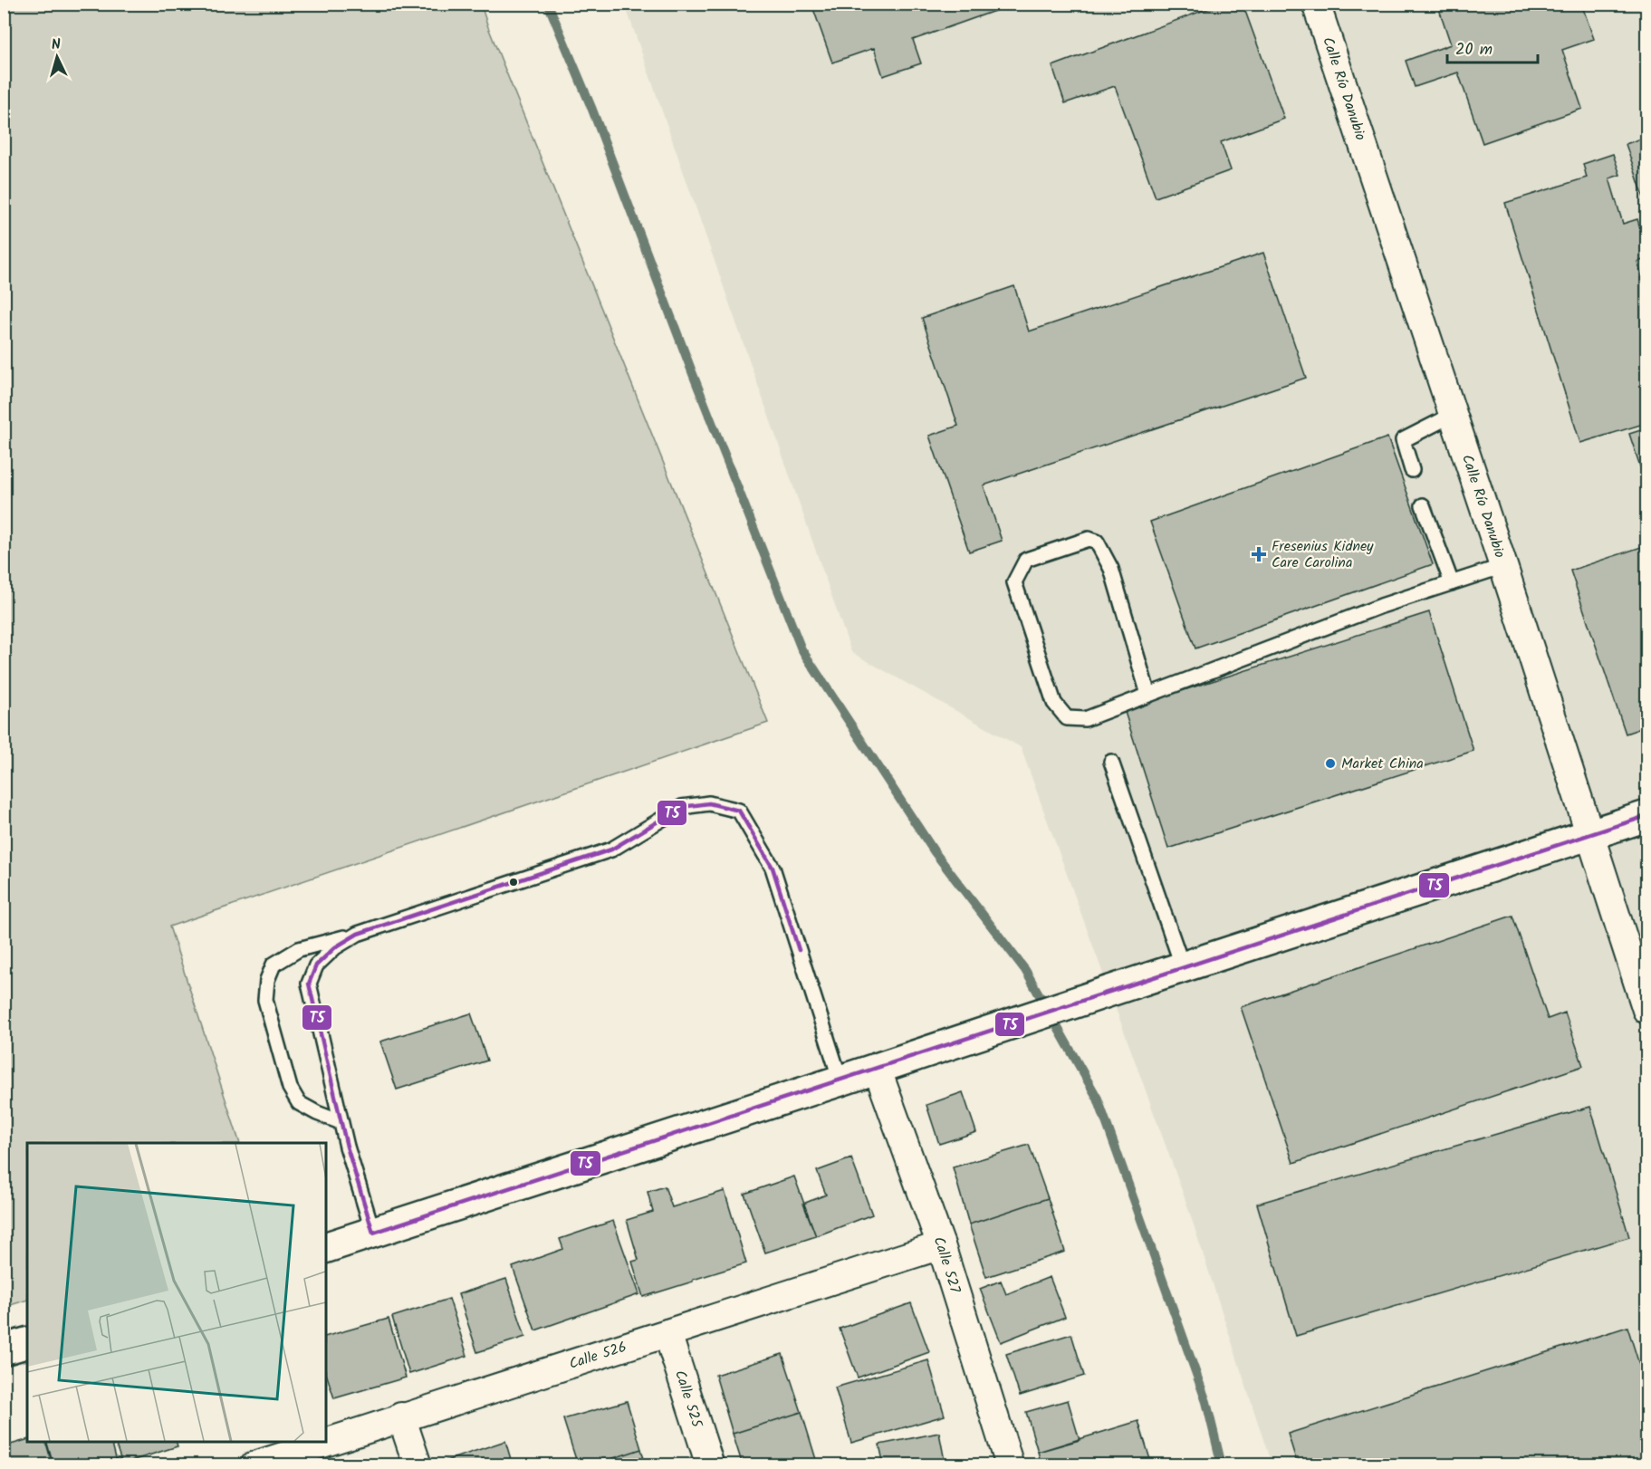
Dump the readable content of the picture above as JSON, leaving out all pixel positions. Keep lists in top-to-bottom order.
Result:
{
  "streets": {
    "street": [
      "Calle Río Danubio",
      "Calle 527",
      "Calle 526",
      "Calle 525"
    ]
  },
  "crossings": [
    ["Calle 527", "Calle 526"],
    ["Calle 526", "Calle 525"]
  ],
  "places": {
    "health": ["Fresenius Kidney Care Carolina"],
    "other": ["Market China"]
  },
  "lines": ["transit line T5"],
  "scale_bar": "20 m",
  "north": "top"
}
